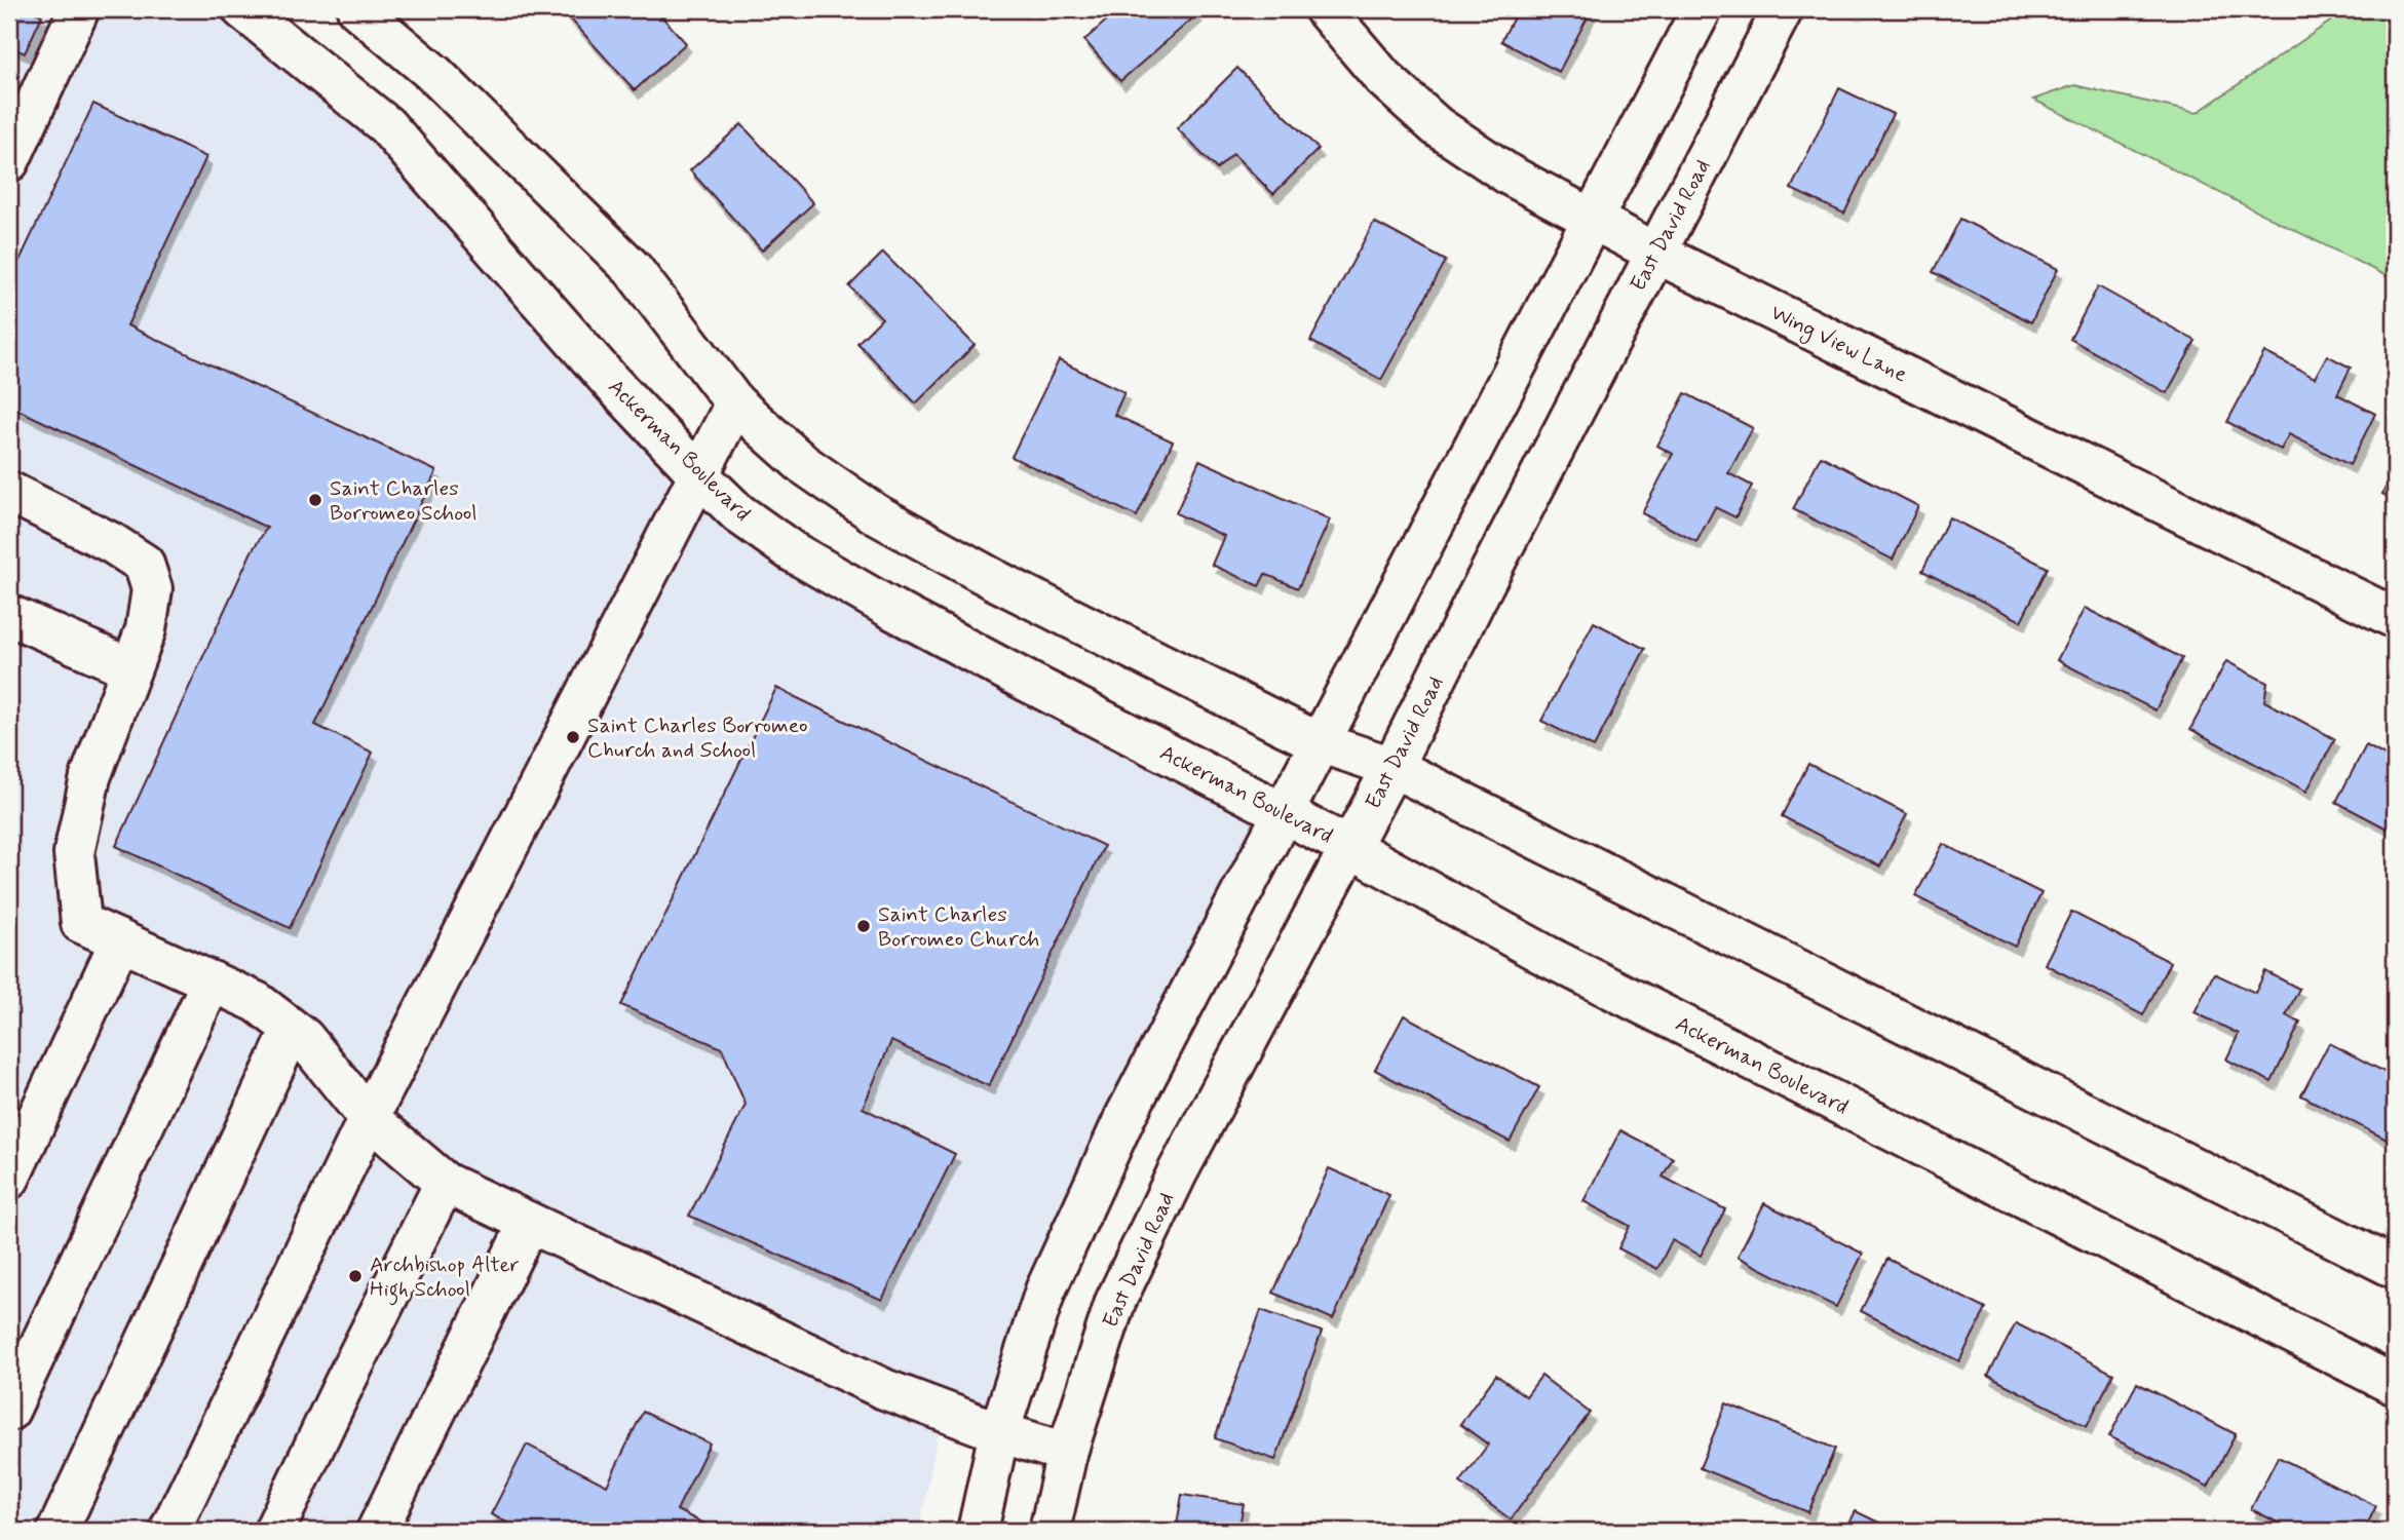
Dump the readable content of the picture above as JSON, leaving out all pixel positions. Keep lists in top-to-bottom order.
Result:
{
  "streets": {
    "street": ["East David Road", "Wing View Lane", "Ackerman Boulevard"]
  },
  "crossings": [
    ["East David Road", "Wing View Lane"],
    ["East David Road", "Ackerman Boulevard"]
  ],
  "places": [
    "Saint Charles Borromeo School",
    "Saint Charles Borromeo Church and School",
    "Saint Charles Borromeo Church",
    "Archbishop Alter High School"
  ]
}
